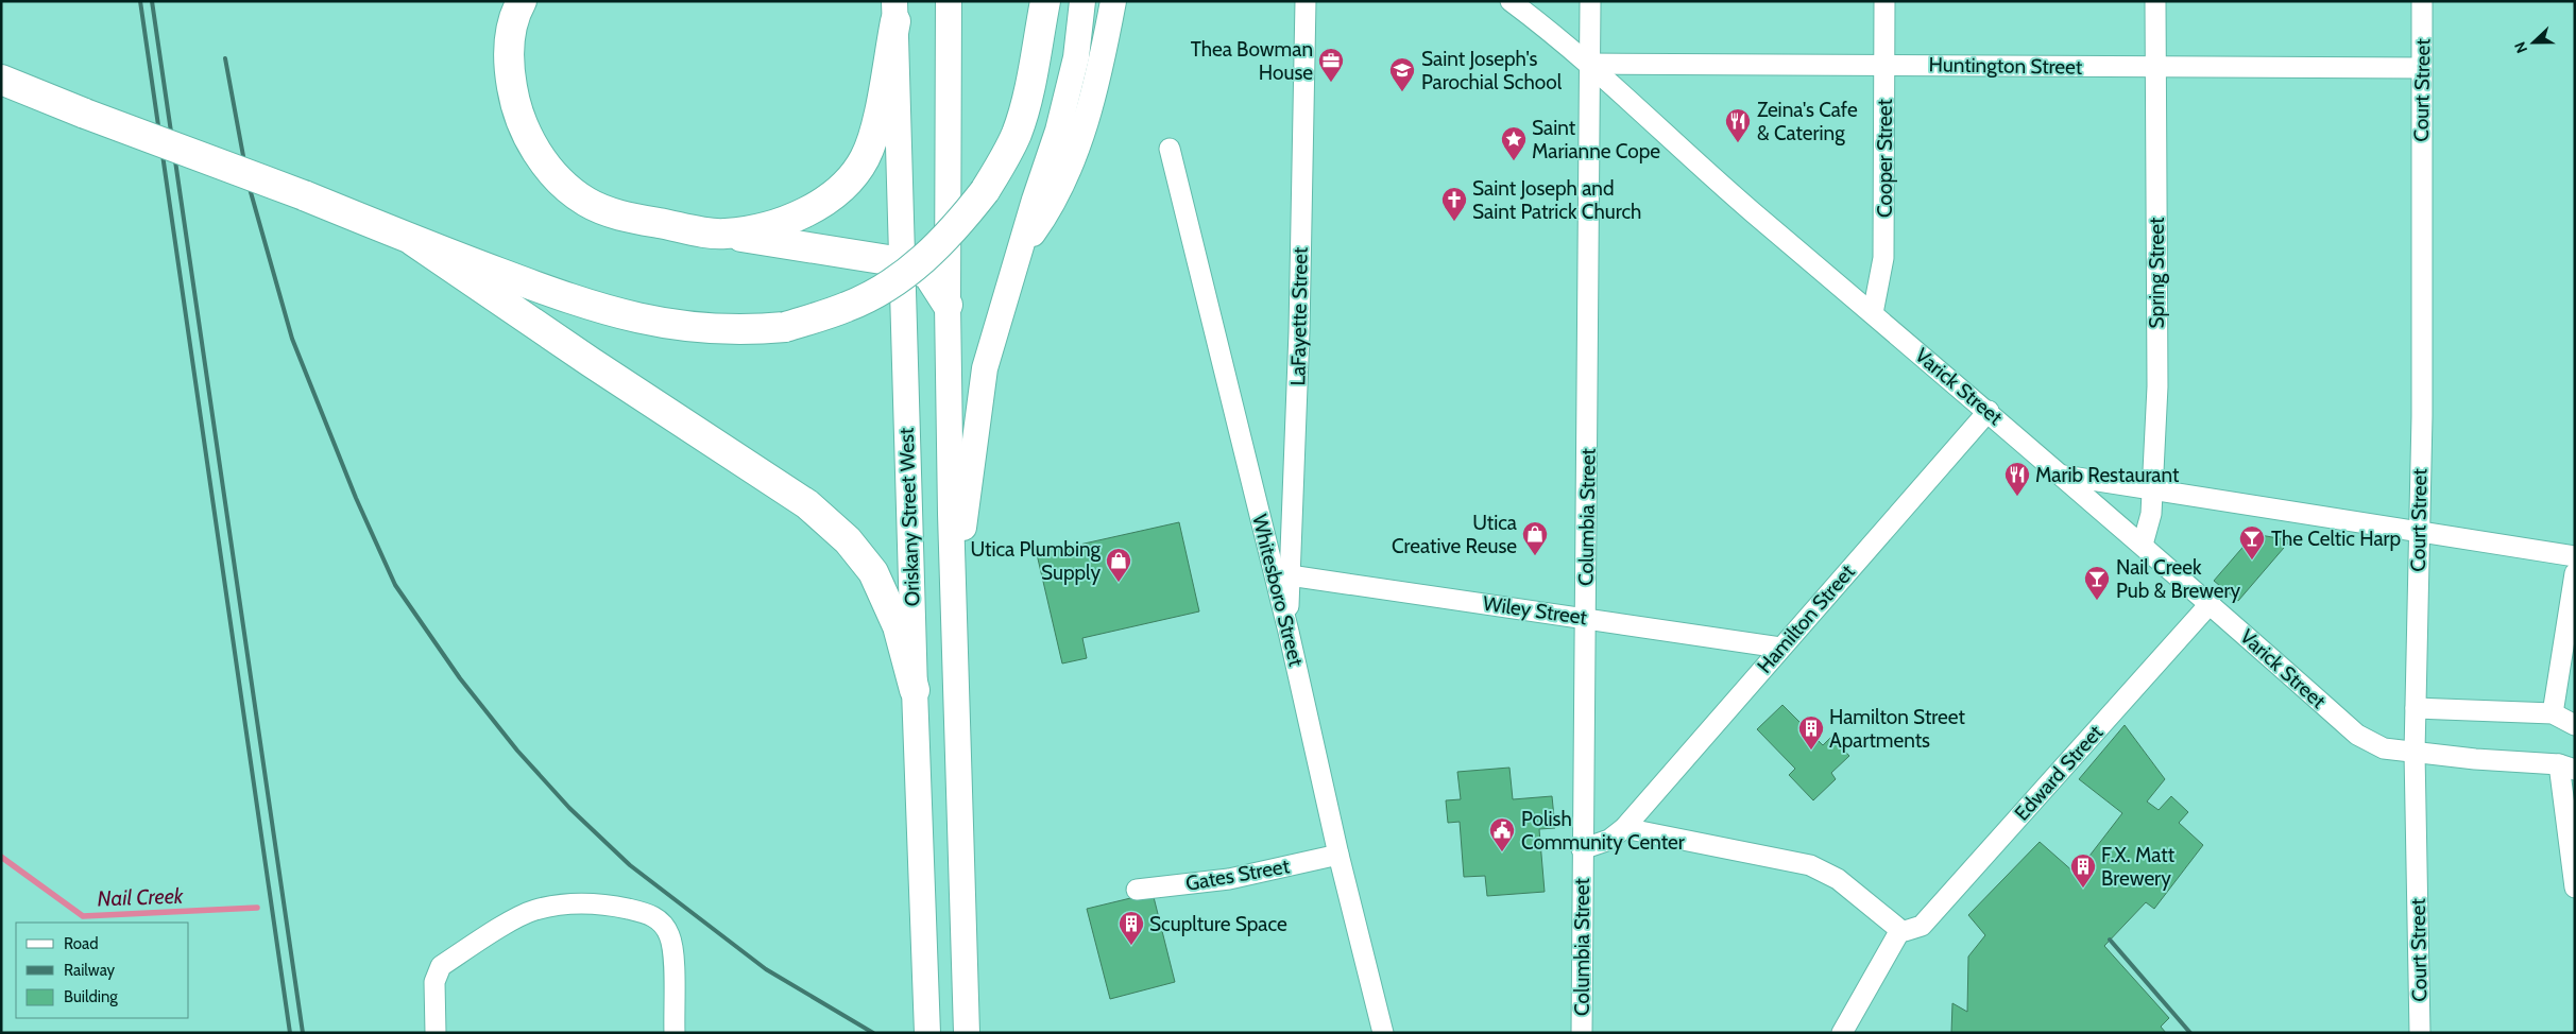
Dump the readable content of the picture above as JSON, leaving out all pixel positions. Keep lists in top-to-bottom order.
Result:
{
  "streets": {
    "main road": ["Oriskany Street West"],
    "street": [
      "Huntington Street",
      "Court Street",
      "Cooper Street",
      "Spring Street",
      "LaFayette Street",
      "Varick Street",
      "Columbia Street",
      "Whitesboro Street",
      "Wiley Street",
      "Hamilton Street",
      "Edward Street",
      "Gates Street"
    ]
  },
  "crossings": [
    ["Huntington Street", "Court Street"],
    ["Huntington Street", "Cooper Street"],
    ["Huntington Street", "Spring Street"],
    ["Huntington Street", "Varick Street"],
    ["Huntington Street", "Columbia Street"],
    ["Court Street", "Varick Street"],
    ["Cooper Street", "Varick Street"],
    ["Spring Street", "Varick Street"],
    ["LaFayette Street", "Whitesboro Street"],
    ["LaFayette Street", "Wiley Street"],
    ["Varick Street", "Columbia Street"],
    ["Varick Street", "Hamilton Street"],
    ["Varick Street", "Edward Street"],
    ["Columbia Street", "Wiley Street"],
    ["Columbia Street", "Hamilton Street"],
    ["Whitesboro Street", "Gates Street"],
    ["Wiley Street", "Hamilton Street"]
  ],
  "water": ["Nail Creek"],
  "places": {
    "office": ["Thea Bowman House"],
    "school or university": ["Saint Joseph's Parochial School"],
    "restaurant": ["Zeina's Cafe & Catering", "Marib Restaurant"],
    "place": ["Saint Marianne Cope"],
    "church": ["Saint Joseph and Saint Patrick Church"],
    "shop": ["Utica Creative Reuse", "Utica Plumbing Supply"],
    "bar": ["The Celtic Harp", "Nail Creek Pub & Brewery"],
    "building": ["Hamilton Street Apartments", "F.X. Matt Brewery", "Scuplture Space"],
    "public building": ["Polish Community Center"]
  },
  "legend": ["Road", "Railway", "Building"],
  "north": "left"
}
